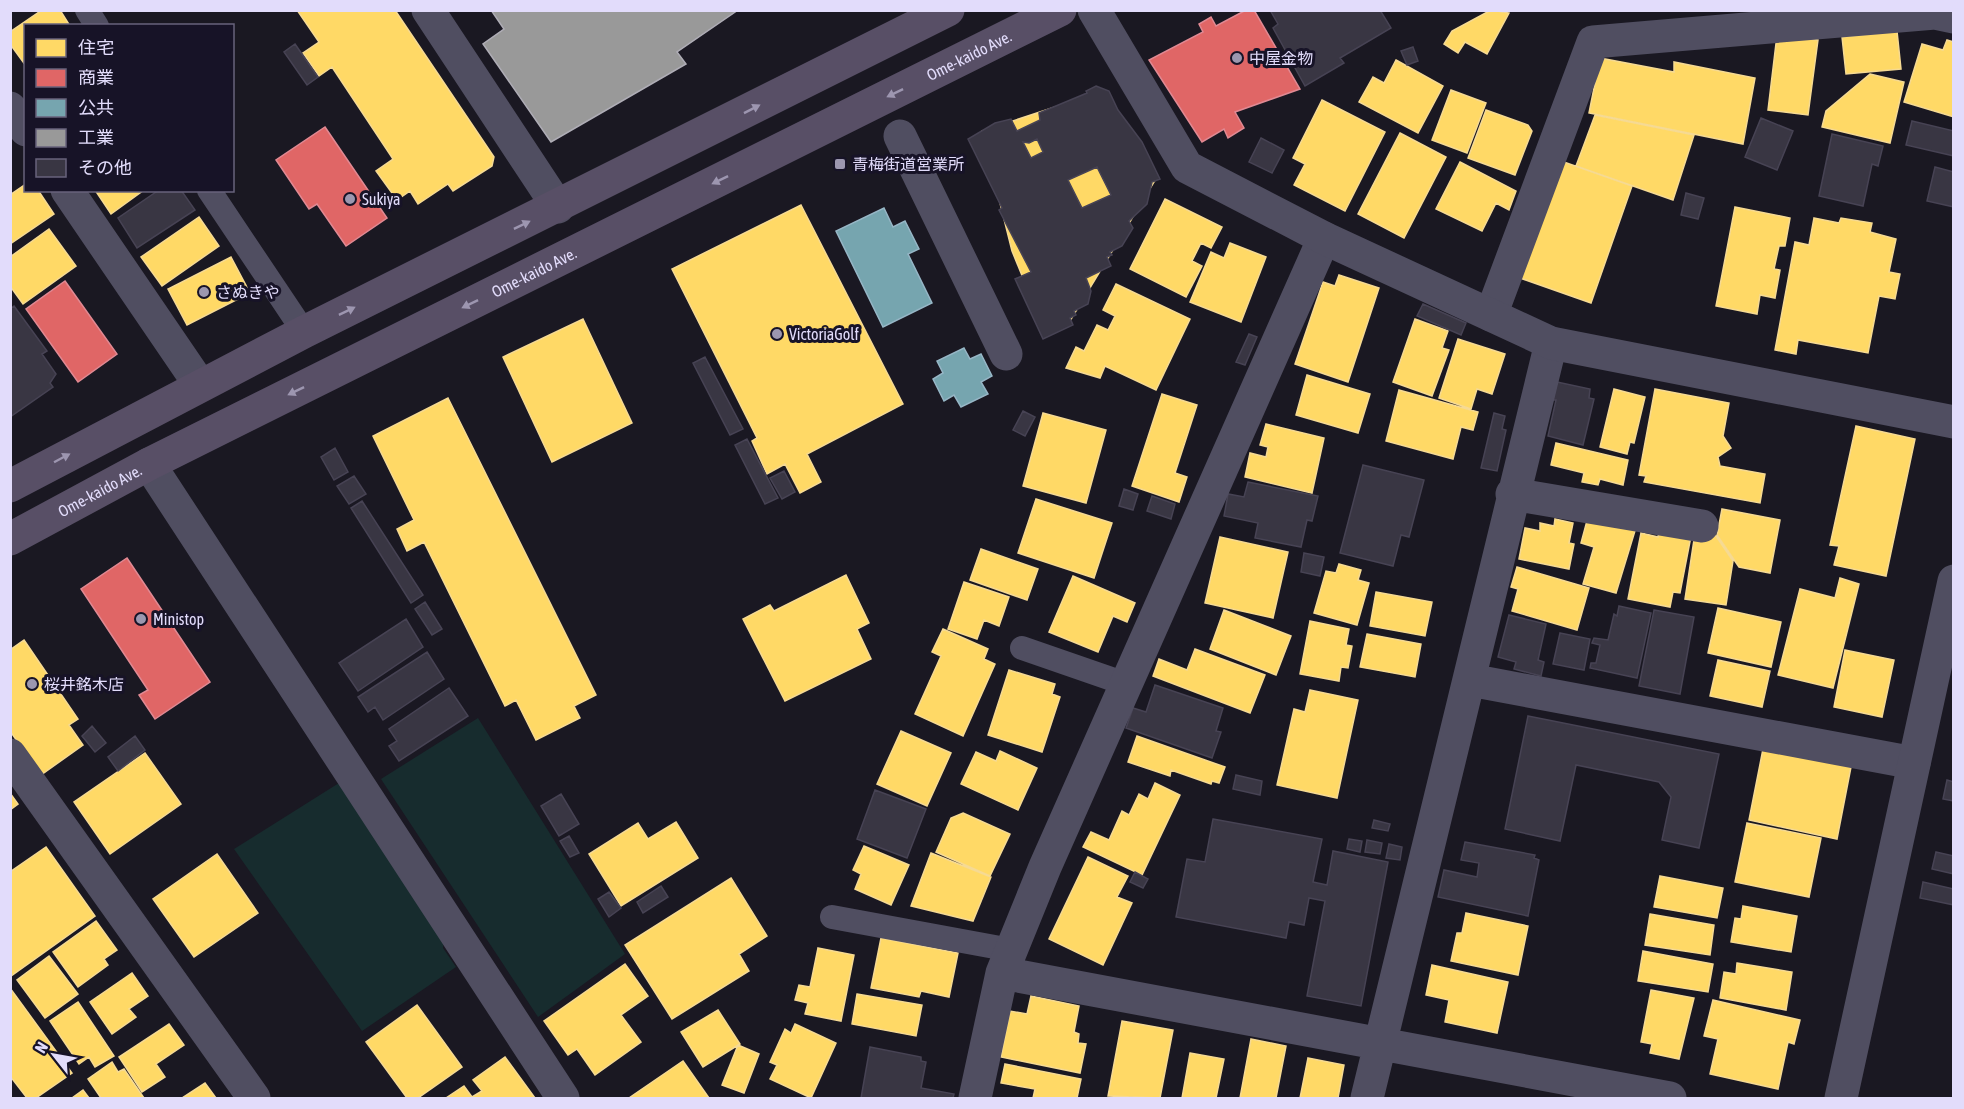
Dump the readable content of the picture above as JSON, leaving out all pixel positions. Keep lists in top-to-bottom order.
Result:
{
  "streets": {
    "main road": ["Ome-kaido Ave."]
  },
  "places": {
    "other": [
      "中屋金物",
      "Sukiya",
      "さぬきや",
      "VictoriaGolf",
      "Ministop",
      "桜井銘木店"
    ],
    "transit": ["青梅街道営業所"]
  },
  "legend": [
    "住宅",
    "商業",
    "公共",
    "工業",
    "その他"
  ],
  "north": "top left"
}
